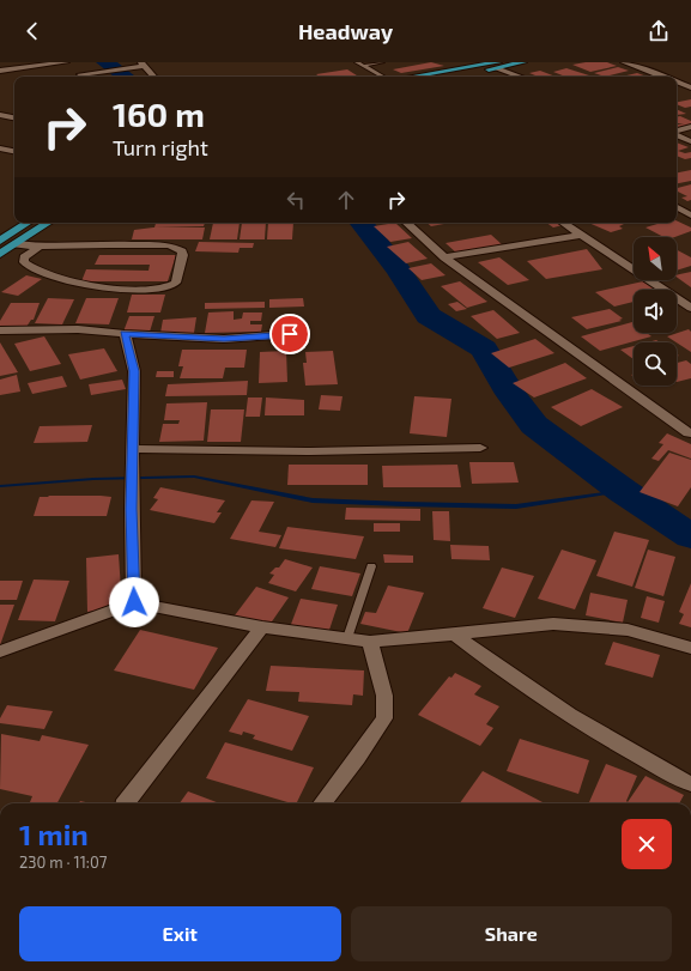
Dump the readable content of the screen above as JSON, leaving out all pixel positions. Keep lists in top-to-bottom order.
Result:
{
  "north": "top left",
  "page": {
    "header": "Headway",
    "turn": ["160 m", "Turn right"],
    "heading": ["1 min", "230 m · 11:07"],
    "buttons": ["Exit", "Share"]
  }
}
